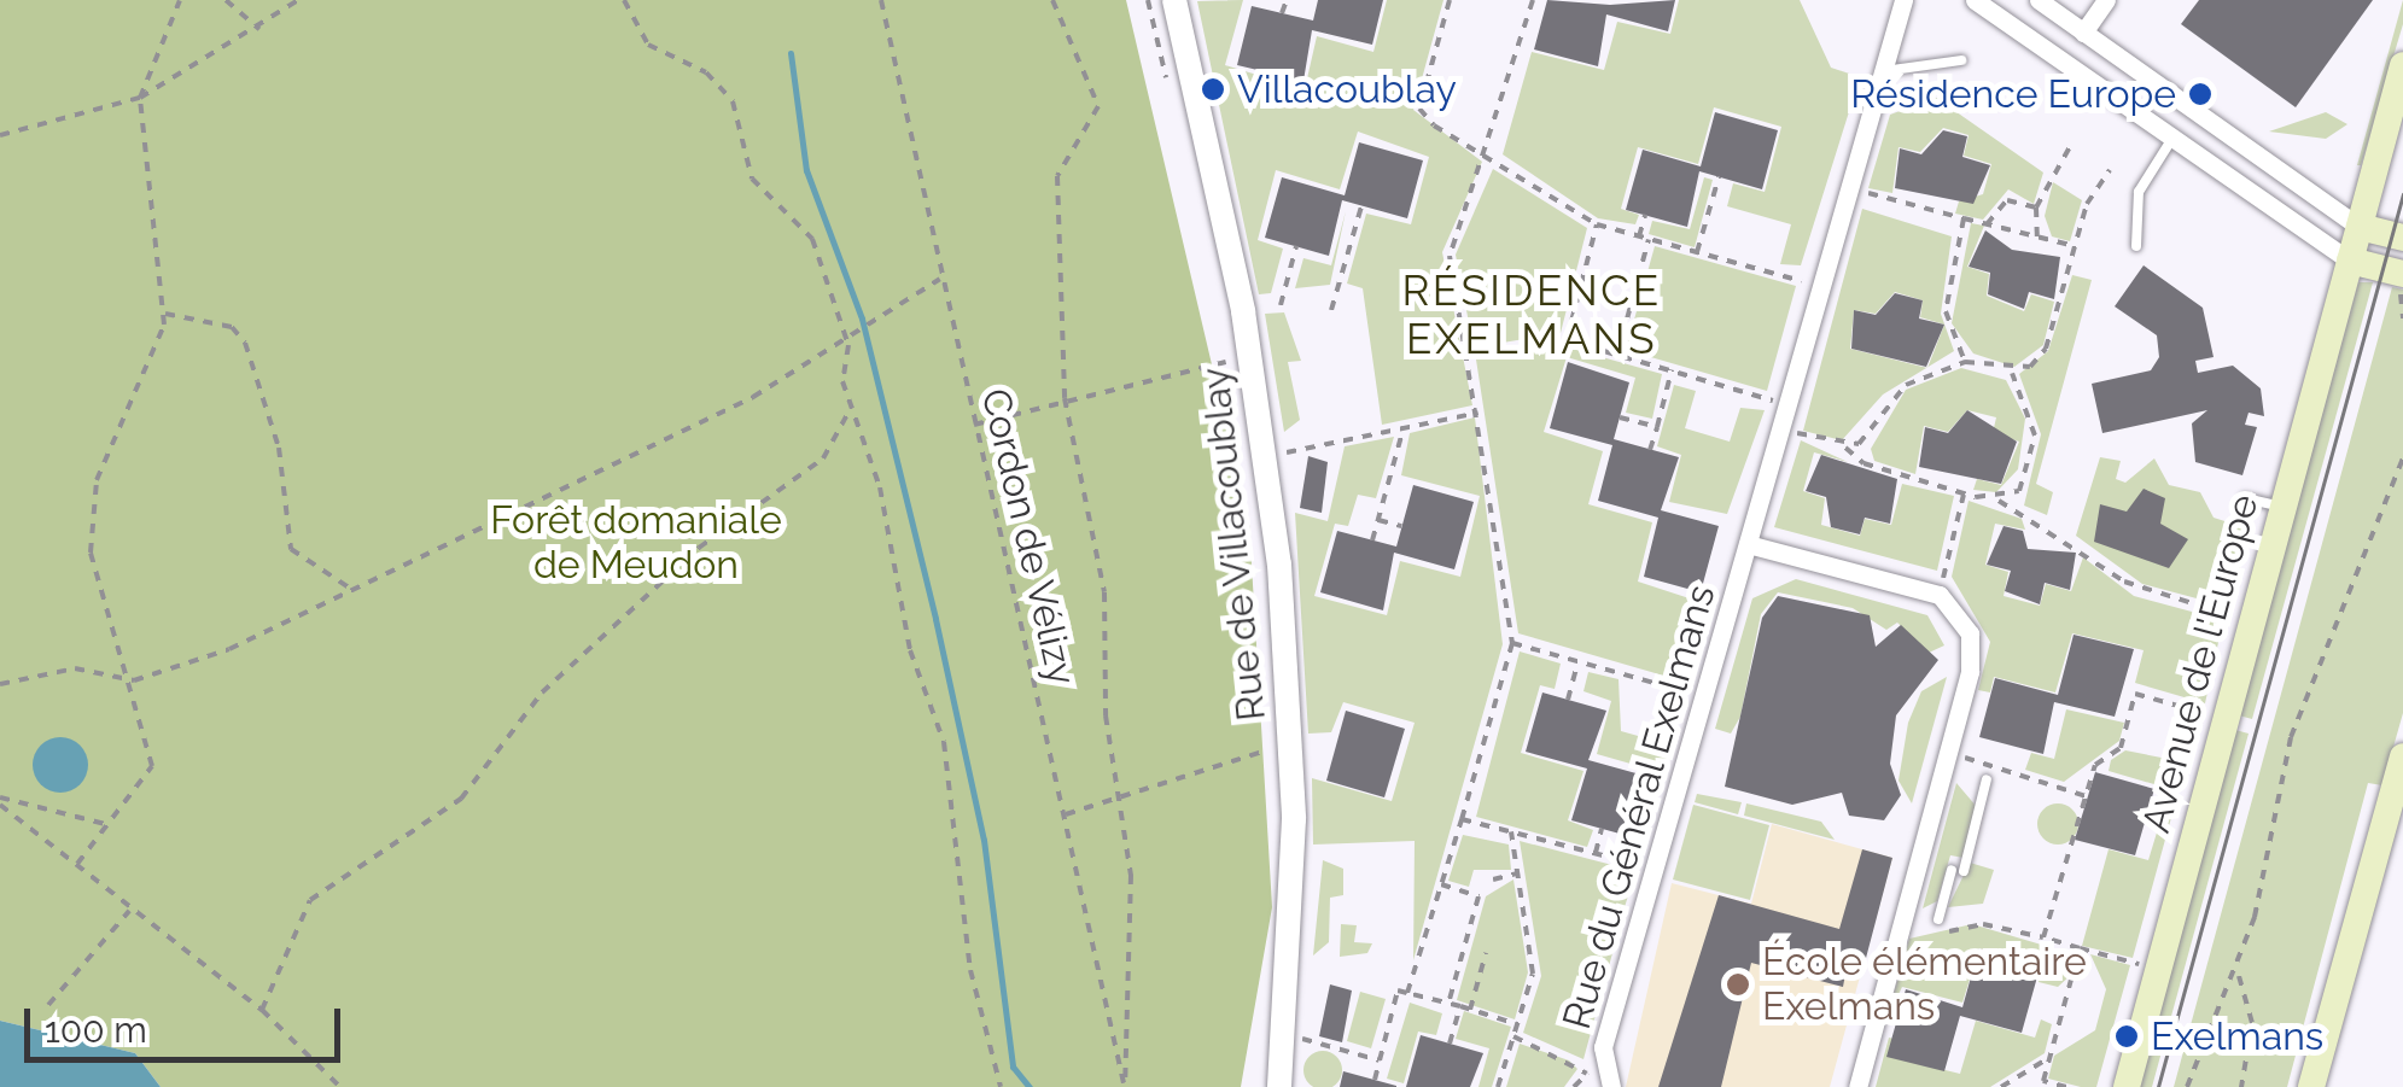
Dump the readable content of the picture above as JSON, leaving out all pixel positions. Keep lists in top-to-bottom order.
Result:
{
  "streets": {
    "main road": ["Avenue de l'Europe"],
    "street": ["Rue de Villacoublay", "Rue du Général Exelmans"],
    "path": ["Cordon de Vélizy"]
  },
  "districts": ["RÉSIDENCE EXELMANS"],
  "parks": ["Forêt domaniale de Meudon"],
  "places": [
    "Villacoublay",
    "Résidence Europe",
    "École élémentaire Exelmans",
    "Exelmans"
  ],
  "scale_bar": "100 m"
}
